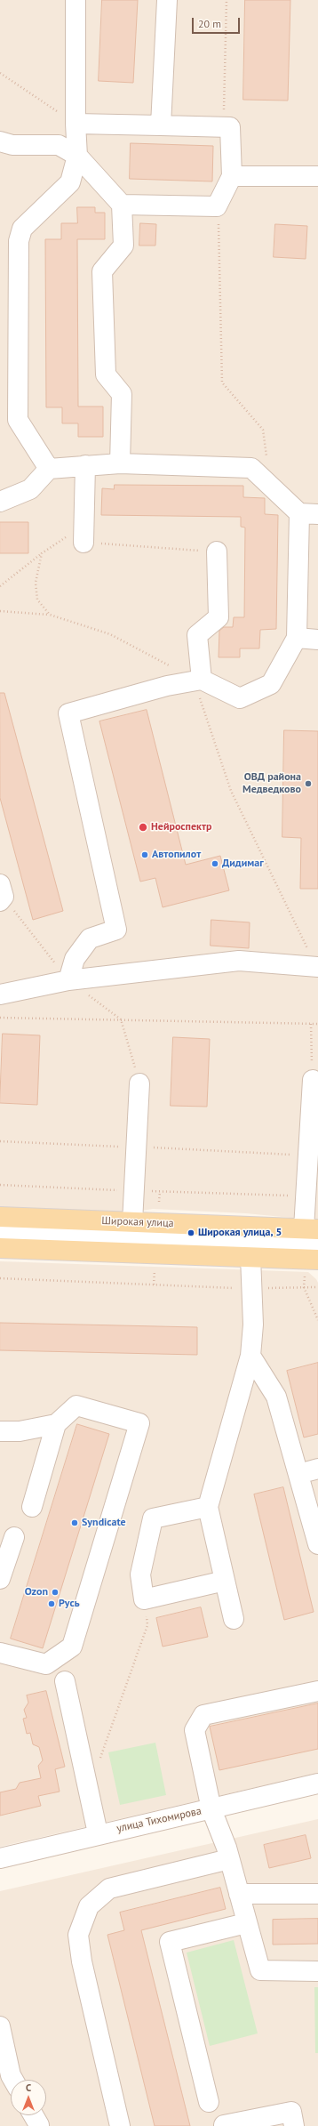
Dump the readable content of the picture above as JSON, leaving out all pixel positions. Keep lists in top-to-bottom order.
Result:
{
  "streets": {
    "main road": ["Широкая улица"],
    "street": ["улица Тихомирова"]
  },
  "places": [
    "ОВД района Медведково",
    "Нейроcпектр",
    "Автопилот",
    "Дидимаг",
    "Широкая улица, 5",
    "Syndicate",
    "Ozon",
    "Русь"
  ],
  "scale_bar": "20 m",
  "north": "top"
}
